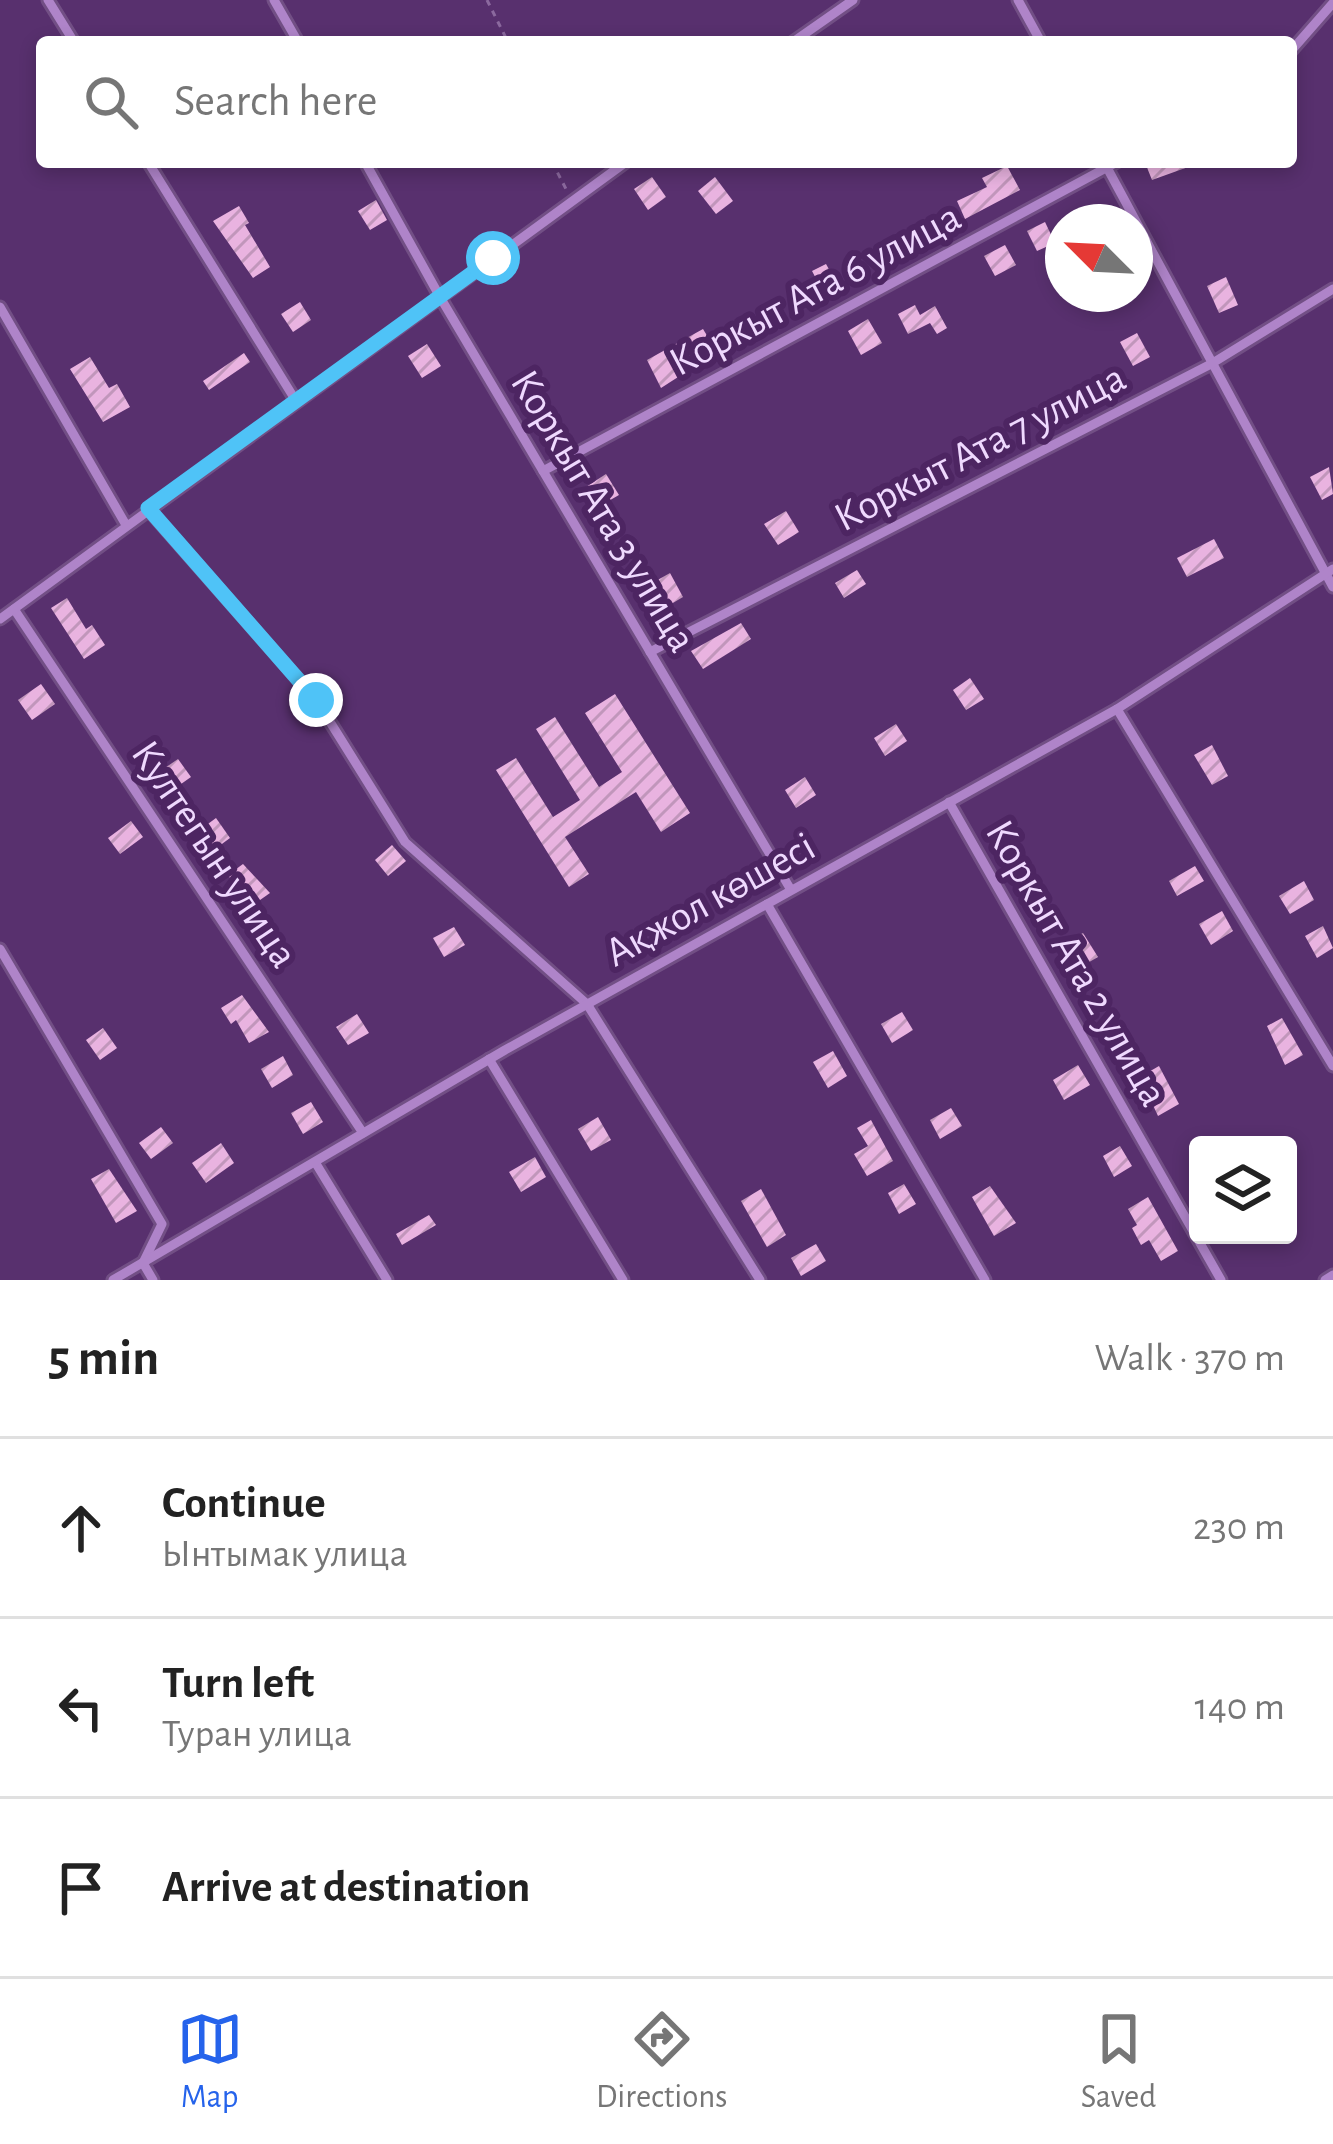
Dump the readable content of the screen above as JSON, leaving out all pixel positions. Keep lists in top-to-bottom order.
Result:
{
  "streets": {
    "street": [
      "Коркыт Ата 6 улица",
      "Коркыт Ата 7 улица",
      "Коркыт Ата 3 улица",
      "Култегын улица",
      "Ақжол көшесі",
      "Коркыт Ата 2 улица"
    ]
  },
  "crossings": [
    ["Коркыт Ата 6 улица", "Коркыт Ата 3 улица"],
    ["Коркыт Ата 7 улица", "Коркыт Ата 3 улица"],
    ["Коркыт Ата 3 улица", "Ақжол көшесі"],
    ["Култегын улица", "Ақжол көшесі"],
    ["Ақжол көшесі", "Коркыт Ата 2 улица"]
  ],
  "north": "top left",
  "page": {
    "search": "Search here",
    "heading": ["5 min", "Walk · 370 m"],
    "list": [
      ["Continue", "Ынтымак улица", "230 m"],
      ["Turn left", "Туран улица", "140 m"],
      "Arrive at destination"
    ],
    "nav": ["Map", "Directions", "Saved"]
  }
}
